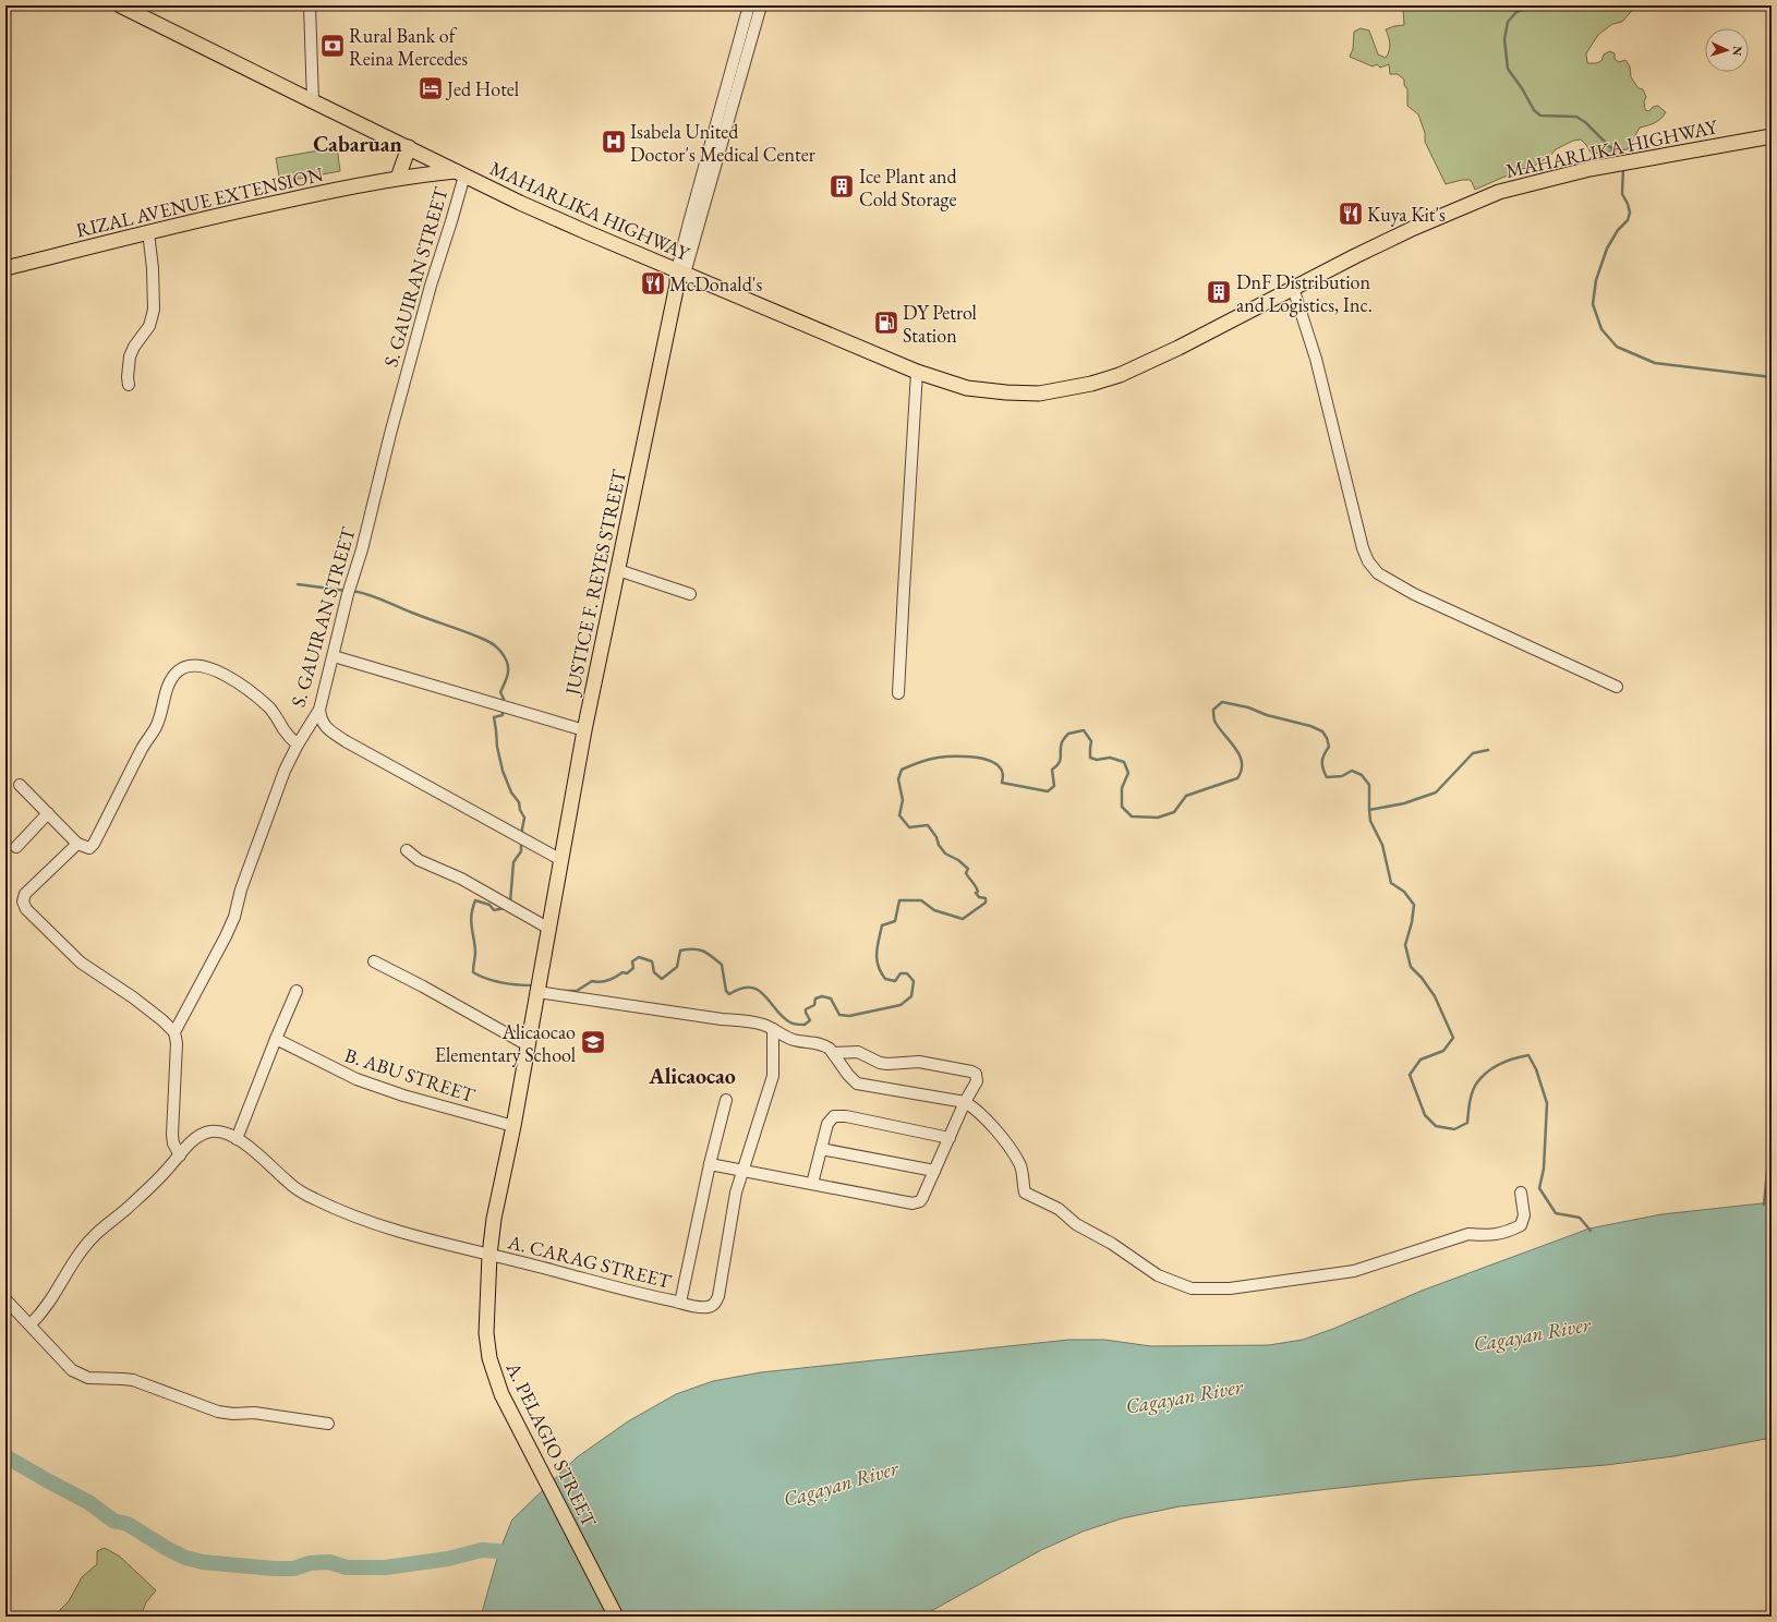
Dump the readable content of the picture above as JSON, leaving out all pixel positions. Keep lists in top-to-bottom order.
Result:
{
  "streets": {
    "main road": [
      "MAHARLIKA HIGHWAY",
      "RIZAL AVENUE EXTENSION",
      "JUSTICE F. REYES STREET",
      "A. PELAGIO STREET"
    ],
    "street": ["S. GAUIRAN STREET", "B. ABU STREET", "A. CARAG STREET"]
  },
  "crossings": [
    ["MAHARLIKA HIGHWAY", "RIZAL AVENUE EXTENSION"],
    ["MAHARLIKA HIGHWAY", "S. GAUIRAN STREET"],
    ["MAHARLIKA HIGHWAY", "JUSTICE F. REYES STREET"],
    ["RIZAL AVENUE EXTENSION", "S. GAUIRAN STREET"],
    ["JUSTICE F. REYES STREET", "A. PELAGIO STREET"],
    ["B. ABU STREET", "A. PELAGIO STREET"],
    ["A. CARAG STREET", "A. PELAGIO STREET"]
  ],
  "districts": ["Cabaruan", "Alicaocao"],
  "water": ["Cagayan River"],
  "places": {
    "bank": ["Rural Bank of Reina Mercedes"],
    "hotel": ["Jed Hotel"],
    "hospital": ["Isabela United Doctor's Medical Center"],
    "building": ["Ice Plant and Cold Storage", "DnF Distribution and Logistics, Inc."],
    "restaurant": ["Kuya Kit's", "McDonald's"],
    "fuel station": ["DY Petrol Station"],
    "school or university": ["Alicaocao Elementary School"]
  },
  "north": "right"
}
